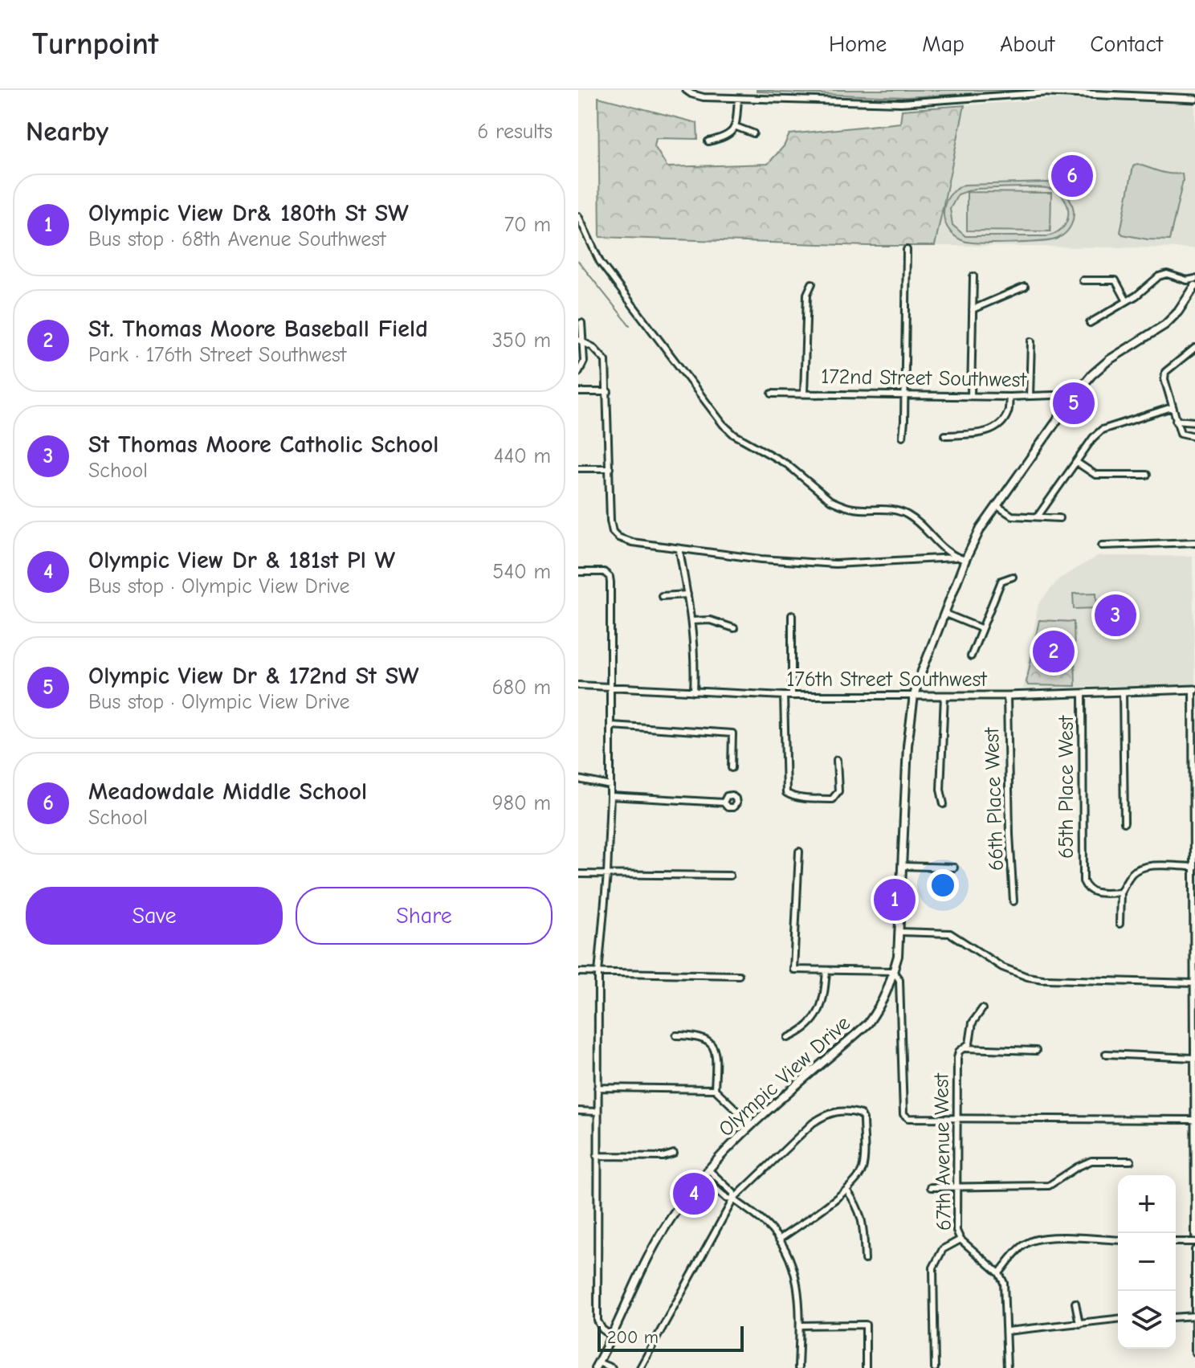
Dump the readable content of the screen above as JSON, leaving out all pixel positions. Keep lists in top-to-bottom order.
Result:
{
  "streets": {
    "main road": ["Olympic View Drive"],
    "street": [
      "172nd Street Southwest",
      "176th Street Southwest",
      "65th Place West",
      "66th Place West",
      "67th Avenue West"
    ]
  },
  "crossings": [
    ["176th Street Southwest", "65th Place West"],
    ["176th Street Southwest", "66th Place West"],
    ["176th Street Southwest", "Olympic View Drive"]
  ],
  "scale_bar": "200 m",
  "page": {
    "header": "Turnpoint",
    "nav": [
      "Home",
      "Map",
      "About",
      "Contact"
    ],
    "heading": ["Nearby", "6 results"],
    "pins": [
      "6",
      "5",
      "3",
      "2",
      "1",
      "4"
    ],
    "list": [
      {
        "mark": "1",
        "name": "Olympic View Dr& 180th St SW",
        "note": "Bus stop · 68th Avenue Southwest",
        "value": "70 m"
      },
      {
        "mark": "2",
        "name": "St. Thomas Moore Baseball Field",
        "note": "Park · 176th Street Southwest",
        "value": "350 m"
      },
      {
        "mark": "3",
        "name": "St Thomas Moore Catholic School",
        "note": "School",
        "value": "440 m"
      },
      {
        "mark": "4",
        "name": "Olympic View Dr & 181st Pl W",
        "note": "Bus stop · Olympic View Drive",
        "value": "540 m"
      },
      {
        "mark": "5",
        "name": "Olympic View Dr & 172nd St SW",
        "note": "Bus stop · Olympic View Drive",
        "value": "680 m"
      },
      {
        "mark": "6",
        "name": "Meadowdale Middle School",
        "note": "School",
        "value": "980 m"
      }
    ],
    "buttons": ["Save", "Share"],
    "map_buttons": ["+", "−"],
    "scale": "200 m"
  }
}
